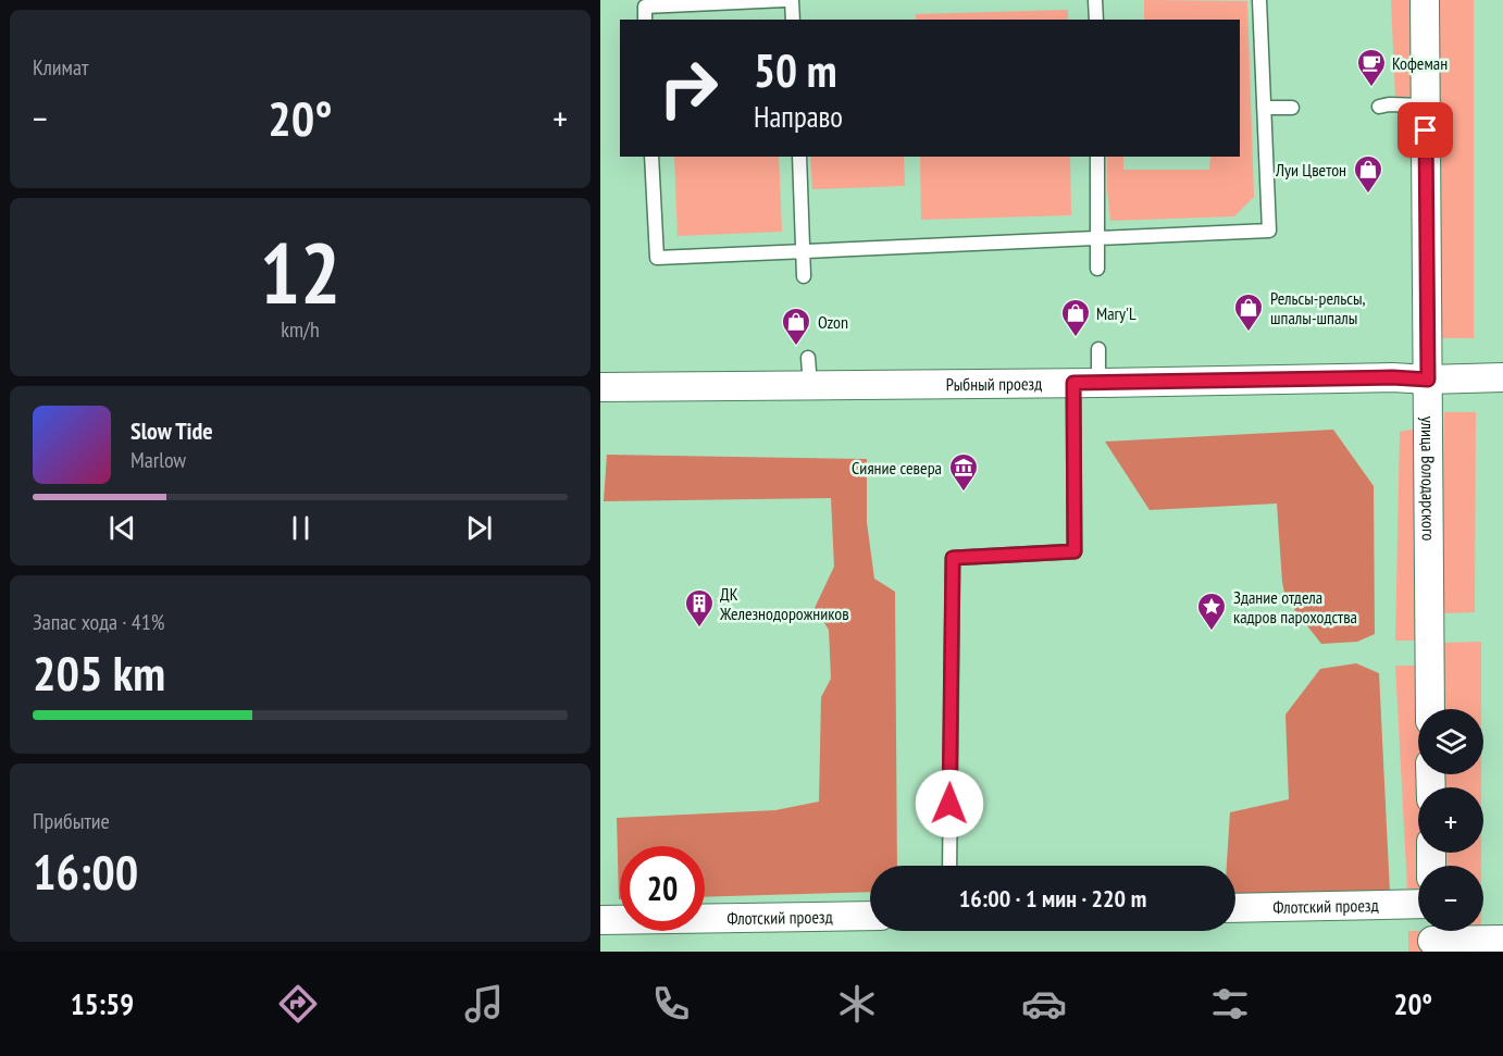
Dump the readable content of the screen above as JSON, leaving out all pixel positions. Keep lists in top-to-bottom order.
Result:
{
  "streets": {
    "street": ["Рыбный проезд", "улица Володарского", "Флотский проезд"]
  },
  "crossings": [
    ["Рыбный проезд", "улица Володарского"]
  ],
  "places": {
    "cafe": ["Кофеман"],
    "shop": [
      "Луи Цветон",
      "Рельсы-рельсы, шпалы-шпалы",
      "Mary'L",
      "Ozon"
    ],
    "museum": ["Сияние севера"],
    "building": ["ДК Железнодорожников"],
    "place": ["Здание отдела кадров пароходства"]
  },
  "page": {
    "tile": [
      "Климат",
      ["12", "km/h"],
      ["Запас хода · 41%", "205 km"],
      ["Прибытие", "16:00"]
    ],
    "turn": ["50 m", "Направо"],
    "heat": ["−", "20°", "+"],
    "song": ["Slow Tide", "Marlow"],
    "map_buttons": ["+", "−"],
    "limit": "20",
    "trip": "16:00 · 1 мин · 220 m",
    "tabs": ["15:59", "20°"]
  }
}
